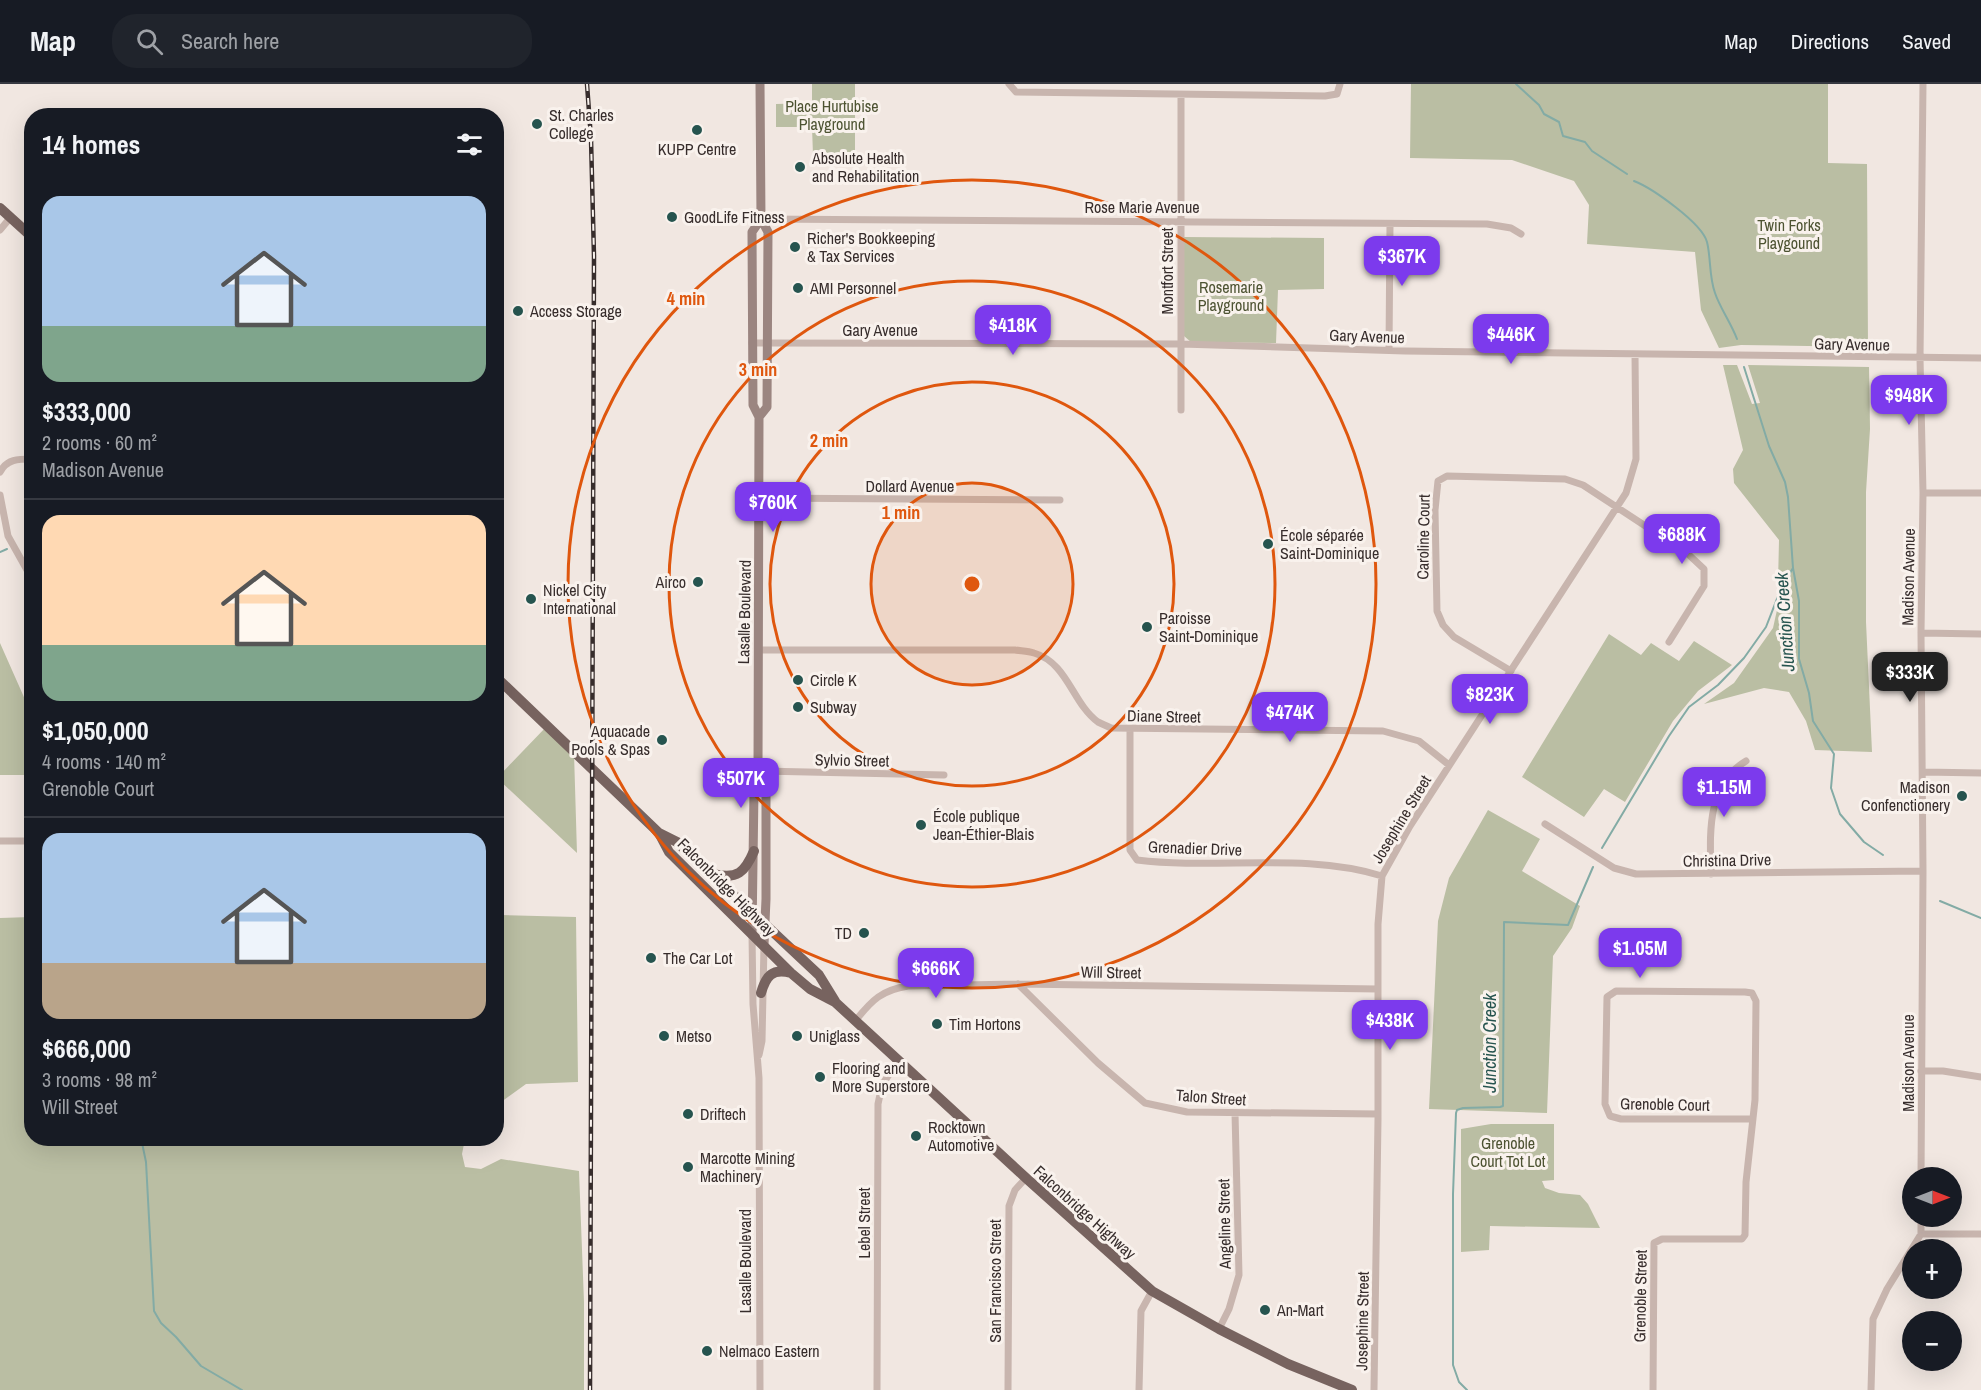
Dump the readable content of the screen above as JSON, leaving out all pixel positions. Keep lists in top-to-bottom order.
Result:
{
  "streets": {
    "main road": ["Lasalle Boulevard", "Falconbridge Highway"],
    "street": [
      "Rose Marie Avenue",
      "Montfort Street",
      "Gary Avenue",
      "Dollard Avenue",
      "Caroline Court",
      "Madison Avenue",
      "Diane Street",
      "Sylvio Street",
      "Josephine Street",
      "Grenadier Drive",
      "Christina Drive",
      "Will Street",
      "Talon Street",
      "Grenoble Court",
      "Lebel Street",
      "Angeline Street",
      "San Francisco Street",
      "Grenoble Street"
    ]
  },
  "crossings": [
    ["Rose Marie Avenue", "Montfort Street"],
    ["Rose Marie Avenue", "Lasalle Boulevard"],
    ["Montfort Street", "Gary Avenue"],
    ["Gary Avenue", "Madison Avenue"],
    ["Gary Avenue", "Lasalle Boulevard"],
    ["Gary Avenue", "Josephine Street"],
    ["Dollard Avenue", "Lasalle Boulevard"],
    ["Caroline Court", "Josephine Street"],
    ["Madison Avenue", "Christina Drive"],
    ["Lasalle Boulevard", "Diane Street"],
    ["Lasalle Boulevard", "Sylvio Street"],
    ["Lasalle Boulevard", "Falconbridge Highway"],
    ["Diane Street", "Josephine Street"],
    ["Diane Street", "Grenadier Drive"],
    ["Josephine Street", "Grenadier Drive"],
    ["Josephine Street", "Will Street"],
    ["Josephine Street", "Talon Street"],
    ["Falconbridge Highway", "Will Street"],
    ["Falconbridge Highway", "Lebel Street"],
    ["Falconbridge Highway", "Angeline Street"],
    ["Falconbridge Highway", "San Francisco Street"],
    ["Will Street", "Talon Street"],
    ["Talon Street", "Angeline Street"],
    ["Grenoble Court", "Grenoble Street"]
  ],
  "water": ["Junction Creek"],
  "parks": [
    "Place Hurtubise Playground",
    "Twin Forks Playgound",
    "Rosemarie Playground",
    "Grenoble Court Tot Lot"
  ],
  "places": [
    "St. Charles College",
    "KUPP Centre",
    "Absolute Health and Rehabilitation",
    "GoodLife Fitness",
    "Richer's Bookkeeping & Tax Services",
    "AMI Personnel",
    "Access Storage",
    "École séparée Saint-Dominique",
    "Airco",
    "Nickel City International",
    "Paroisse Saint-Dominique",
    "Circle K",
    "Subway",
    "Aquacade Pools & Spas",
    "Madison Confenctionery",
    "École publique Jean-Éthier-Blais",
    "TD",
    "The Car Lot",
    "Tim Hortons",
    "Metso",
    "Uniglass",
    "Flooring and More Superstore",
    "Driftech",
    "Rocktown Automotive",
    "Marcotte Mining Machinery",
    "An-Mart",
    "Nelmaco Eastern"
  ],
  "north": "right",
  "page": {
    "header": "Map",
    "search": "Search here",
    "nav": ["Map", "Directions", "Saved"],
    "heading": "14 homes",
    "list": [
      {
        "name": "$333,000",
        "note": "2 rooms · 60 m² · Madison Avenue"
      },
      {
        "name": "$1,050,000",
        "note": "4 rooms · 140 m² · Grenoble Court"
      },
      {
        "name": "$666,000",
        "note": "3 rooms · 98 m² · Will Street"
      }
    ],
    "price": [
      "$367K",
      "$418K",
      "$446K",
      "$948K",
      "$760K",
      "$688K",
      "$333K",
      "$823K",
      "$474K",
      "$507K",
      "$1.15M",
      "$1.05M",
      "$666K",
      "$438K"
    ],
    "map_buttons": ["+", "−"]
  },
  "rings": [
    "4 min",
    "3 min",
    "2 min",
    "1 min"
  ]
}
